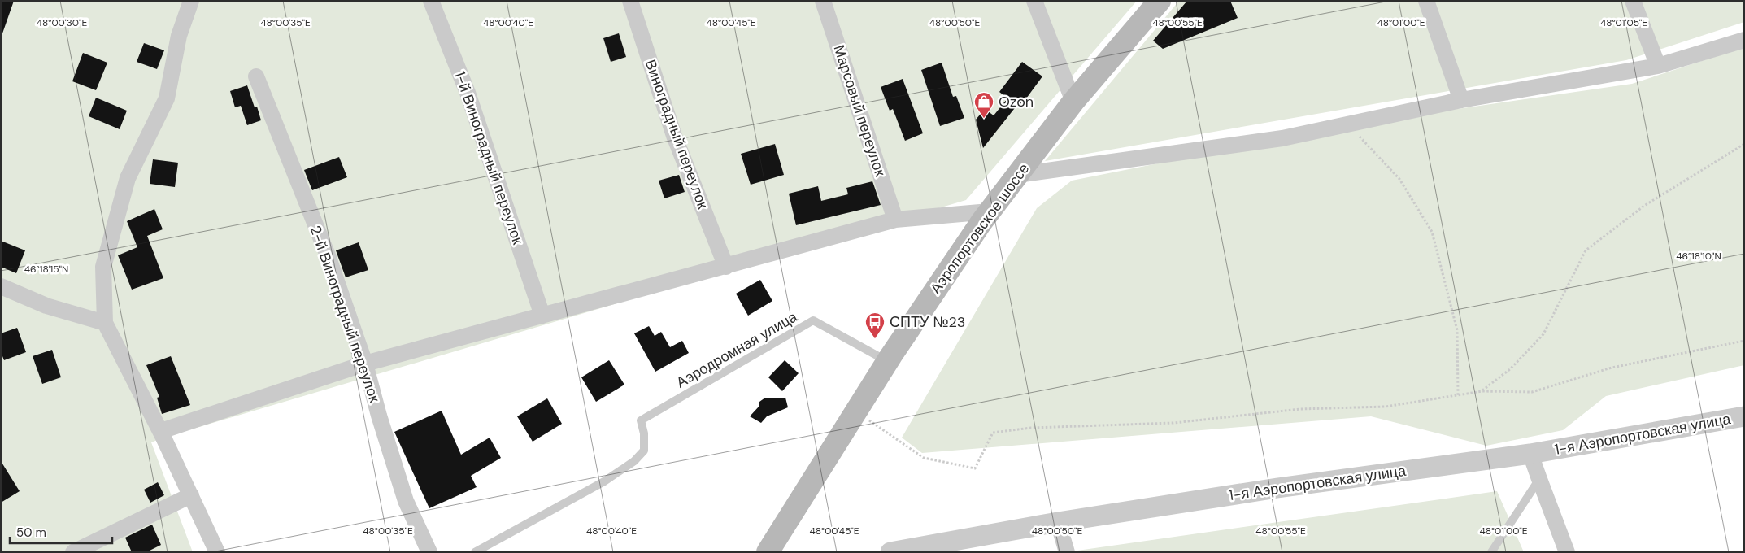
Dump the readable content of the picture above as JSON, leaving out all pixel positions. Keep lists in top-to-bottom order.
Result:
{
  "streets": {
    "main road": ["Аэропортовское шоссе"],
    "street": [
      "Марсовый переулок",
      "Виноградный переулок",
      "1-й Виноградный переулок",
      "2-й Виноградный переулок",
      "1-я Аэропортовская улица"
    ],
    "lane": ["Аэродромная улица"]
  },
  "crossings": [
    ["Аэропортовское шоссе", "Аэродромная улица"]
  ],
  "places": {
    "shop": ["Ozon"],
    "bus stop": ["СПТУ №23"]
  },
  "scale_bar": "50 m",
  "coordinates": [
    "48°00'30\"E",
    "48°00'35\"E",
    "48°00'40\"E",
    "48°00'45\"E",
    "48°00'50\"E",
    "48°00'55\"E",
    "48°01'00\"E",
    "48°01'05\"E",
    "46°18'10\"N",
    "46°18'15\"N"
  ]
}
